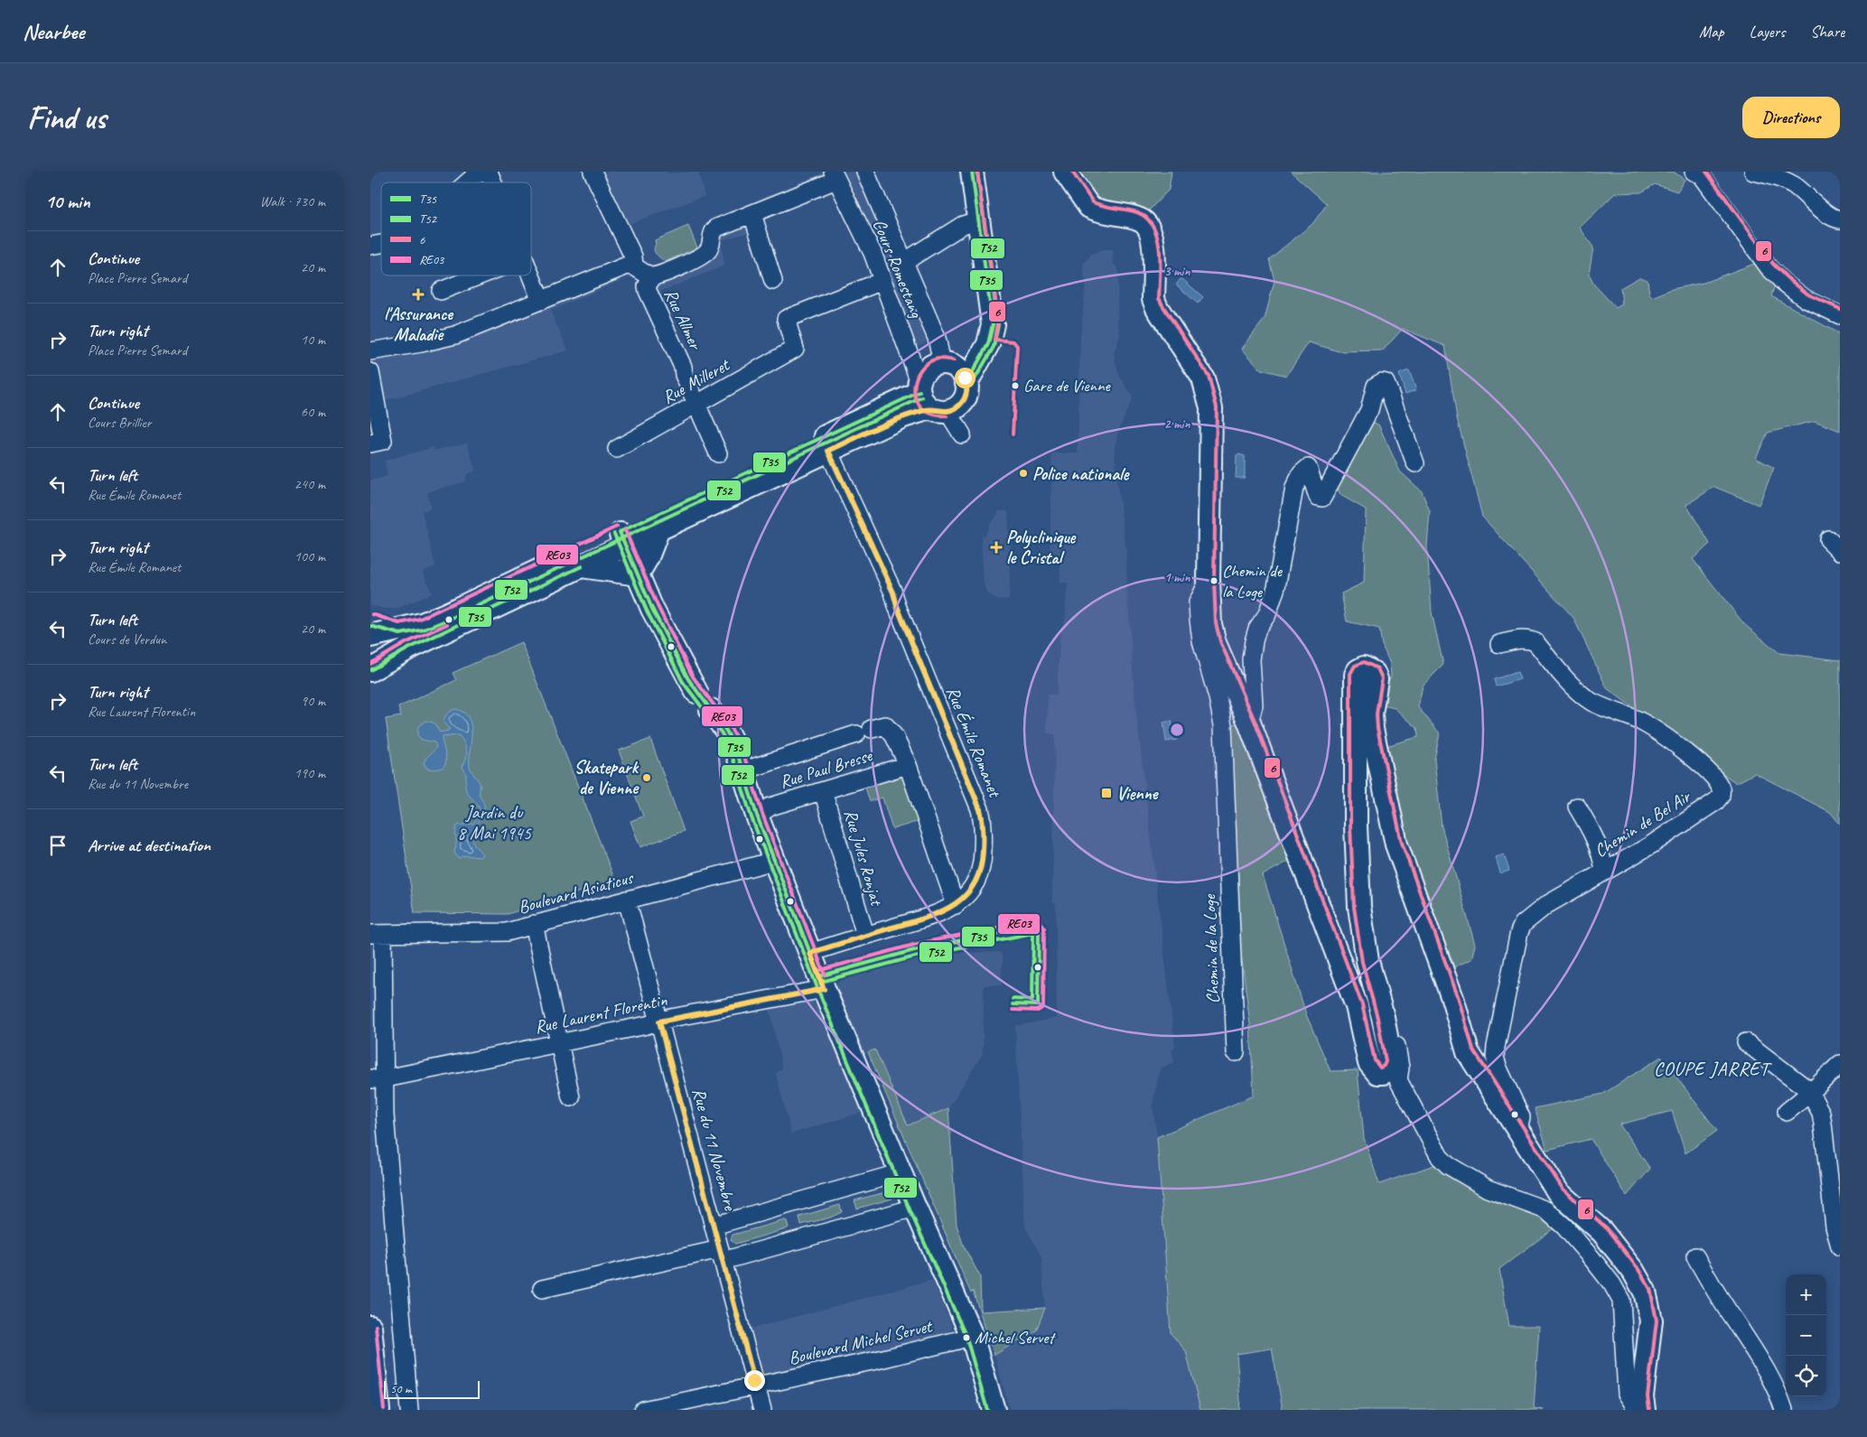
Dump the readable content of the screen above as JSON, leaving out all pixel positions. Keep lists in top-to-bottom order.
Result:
{
  "streets": {
    "street": [
      "Cours Romestang",
      "Rue Allmer",
      "Rue Milleret",
      "Rue Émile Romanet",
      "Rue Paul Bresse",
      "Chemin de Bel Air",
      "Rue Jules Ronjat",
      "Boulevard Asiaticus",
      "Chemin de la Loge",
      "Rue Laurent Florentin",
      "Rue du 11 Novembre",
      "Boulevard Michel Servet"
    ]
  },
  "crossings": [
    ["Cours Romestang", "Rue Milleret"],
    ["Rue Allmer", "Rue Milleret"],
    ["Rue Émile Romanet", "Rue Jules Ronjat"],
    ["Rue Paul Bresse", "Rue Jules Ronjat"],
    ["Boulevard Asiaticus", "Rue du 11 Novembre"],
    ["Rue Laurent Florentin", "Rue du 11 Novembre"],
    ["Rue du 11 Novembre", "Boulevard Michel Servet"]
  ],
  "districts": ["COUPE JARRET"],
  "parks": ["Jardin du 8 Mai 1945"],
  "places": {
    "health": ["l'Assurance Maladie", "Polyclinique le Cristal"],
    "other": [
      "Gare de Vienne",
      "Police nationale",
      "Chemin de la Loge",
      "Skatepark de Vienne",
      "Michel Servet"
    ],
    "transit": ["Vienne"]
  },
  "lines": [
    "transit line T35",
    "transit line T52",
    "transit line 6",
    "transit line RE03"
  ],
  "legend": [
    "T35",
    "T52",
    "6",
    "RE03"
  ],
  "scale_bar": "50 m",
  "page": {
    "header": "Nearbee",
    "nav": ["Map", "Layers", "Share"],
    "buttons": "Directions",
    "title": "Find us",
    "heading": ["10 min", "Walk · 730 m"],
    "list": [
      ["Continue", "Place Pierre Semard", "20 m"],
      ["Turn right", "Place Pierre Semard", "10 m"],
      ["Continue", "Cours Brillier", "60 m"],
      ["Turn left", "Rue Émile Romanet", "240 m"],
      ["Turn right", "Rue Émile Romanet", "100 m"],
      ["Turn left", "Cours de Verdun", "20 m"],
      ["Turn right", "Rue Laurent Florentin", "90 m"],
      ["Turn left", "Rue du 11 Novembre", "190 m"],
      "Arrive at destination"
    ],
    "map_buttons": ["+", "−"],
    "scale": "50 m"
  },
  "rings": ["3 min", "2 min", "1 min"]
}
